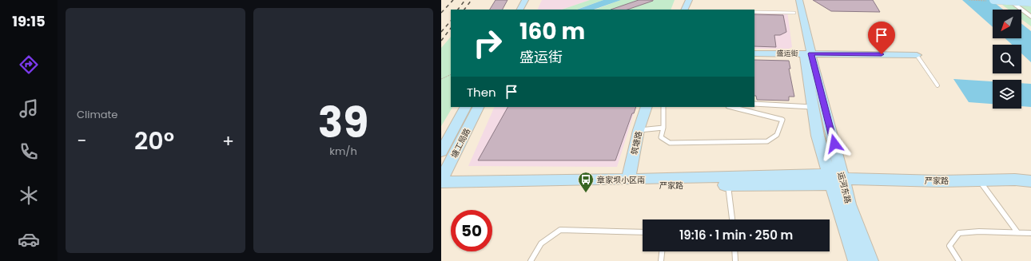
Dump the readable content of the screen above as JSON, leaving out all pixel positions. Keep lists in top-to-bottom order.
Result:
{
  "streets": {
    "main road": [
      "盛运街",
      "塘工局路",
      "筑塘路",
      "严家路",
      "运河东路"
    ]
  },
  "crossings": [
    ["盛运街", "运河东路"],
    ["塘工局路", "严家路"],
    ["筑塘路", "严家路"],
    ["严家路", "运河东路"]
  ],
  "places": {
    "bus stop": ["章家坝小区南"]
  },
  "north": "bottom left",
  "page": {
    "tabs": "19:15",
    "tile": [
      "Climate",
      ["39", "km/h"]
    ],
    "turn": ["160 m", "盛运街"],
    "then": "Then",
    "heat": ["−", "20°", "+"],
    "limit": "50",
    "trip": "19:16 · 1 min · 250 m"
  }
}
